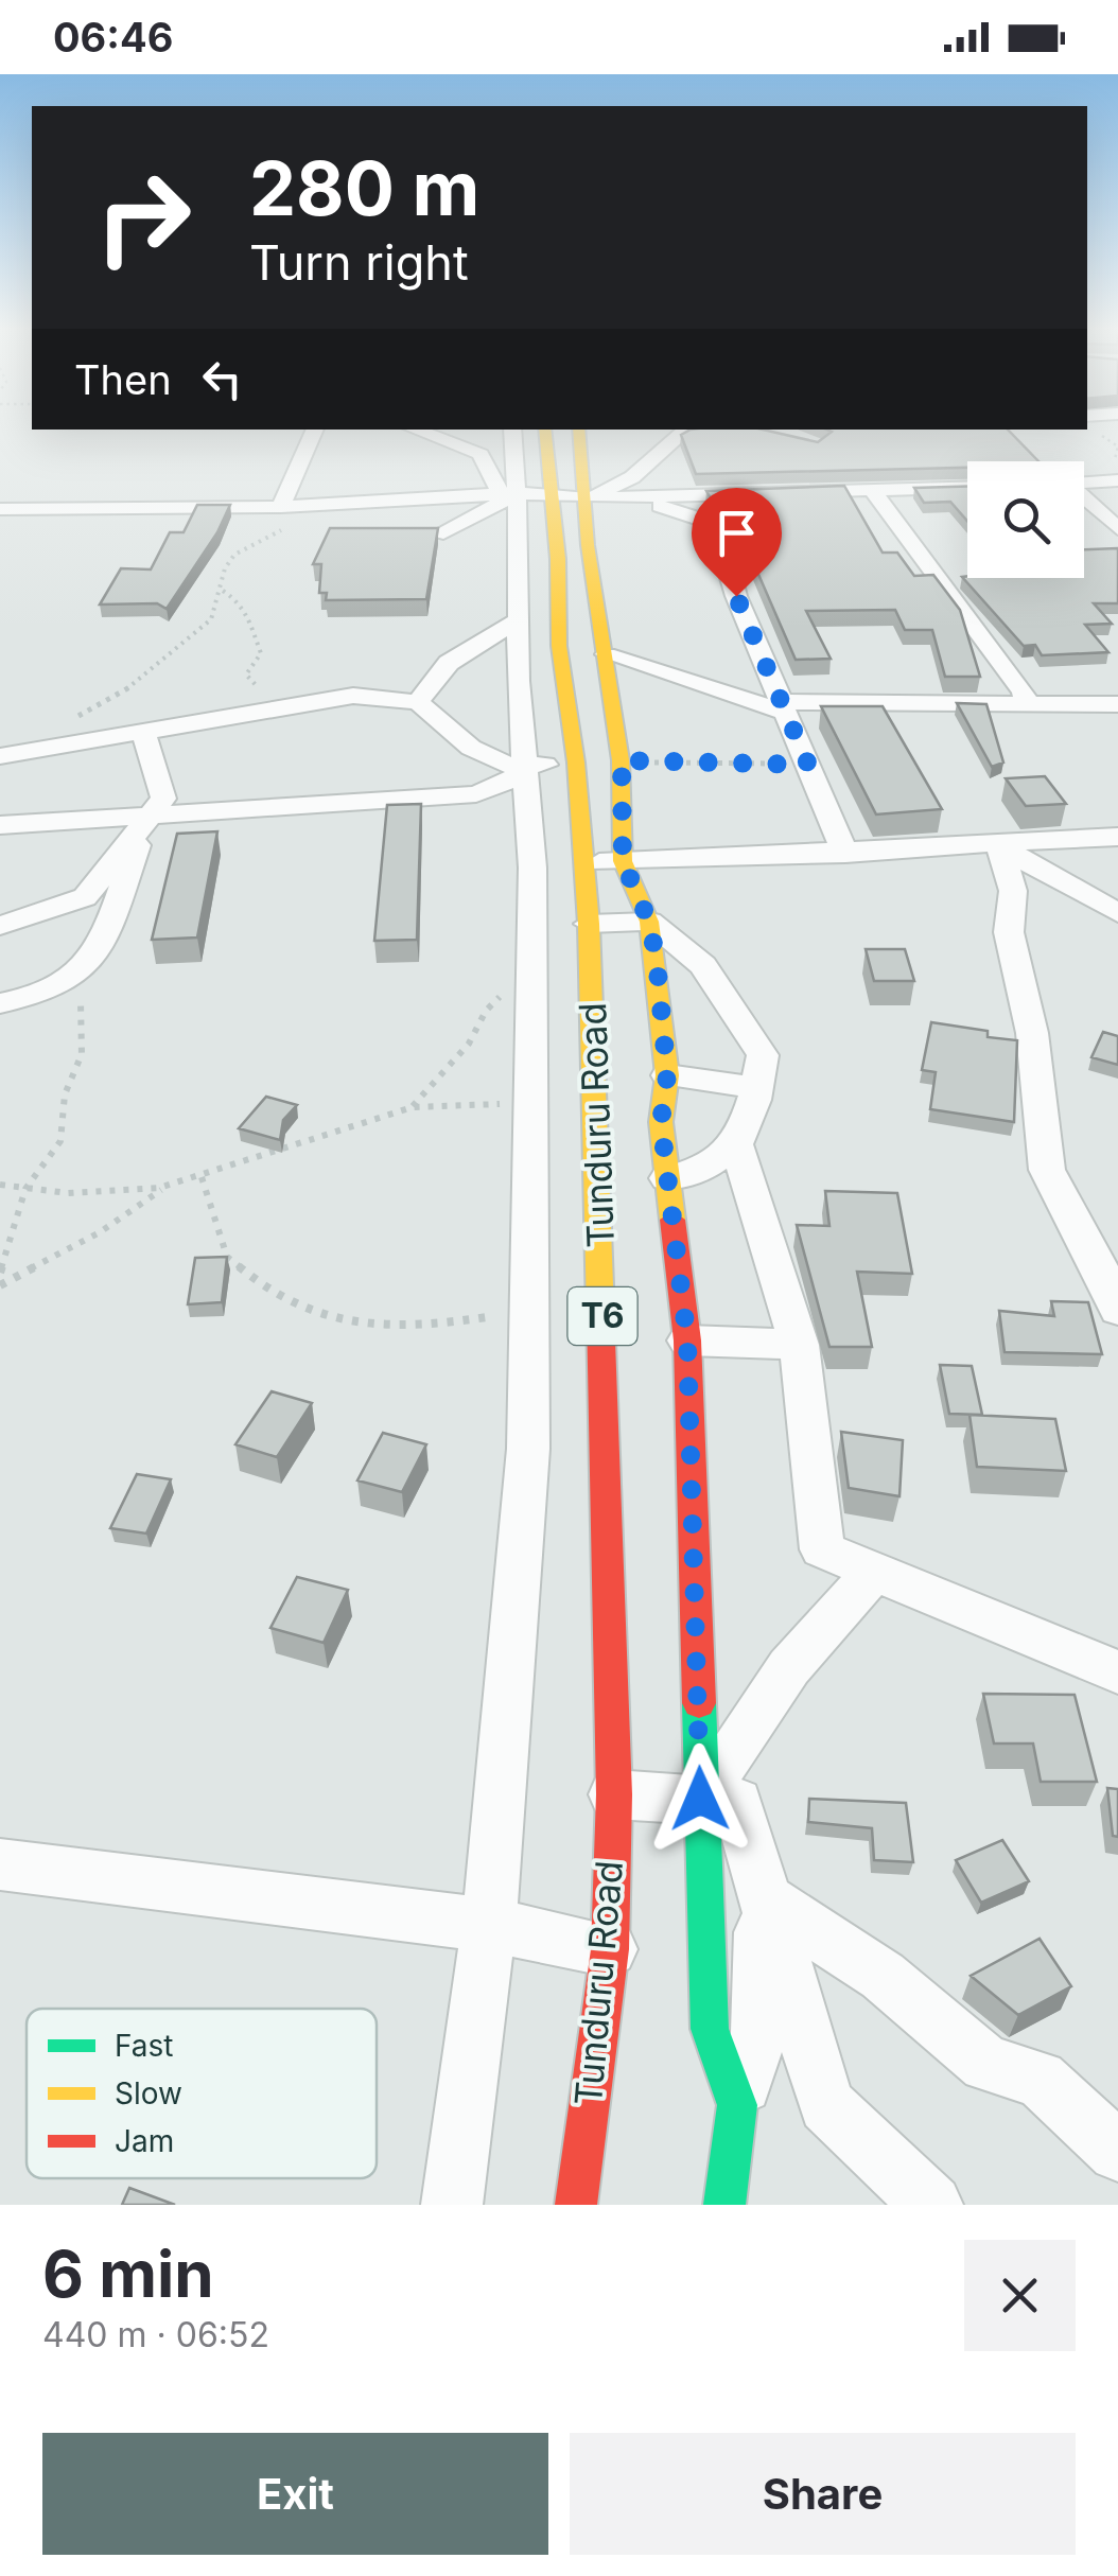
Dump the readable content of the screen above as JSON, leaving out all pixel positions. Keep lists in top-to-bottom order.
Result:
{
  "streets": {
    "main road": ["Tunduru Road", "T6"]
  },
  "legend": ["Fast", "Slow", "Jam"],
  "page": {
    "status": "06:46",
    "turn": ["280 m", "Turn right"],
    "then": "Then",
    "heading": ["6 min", "440 m · 06:52"],
    "buttons": ["Exit", "Share"]
  }
}
